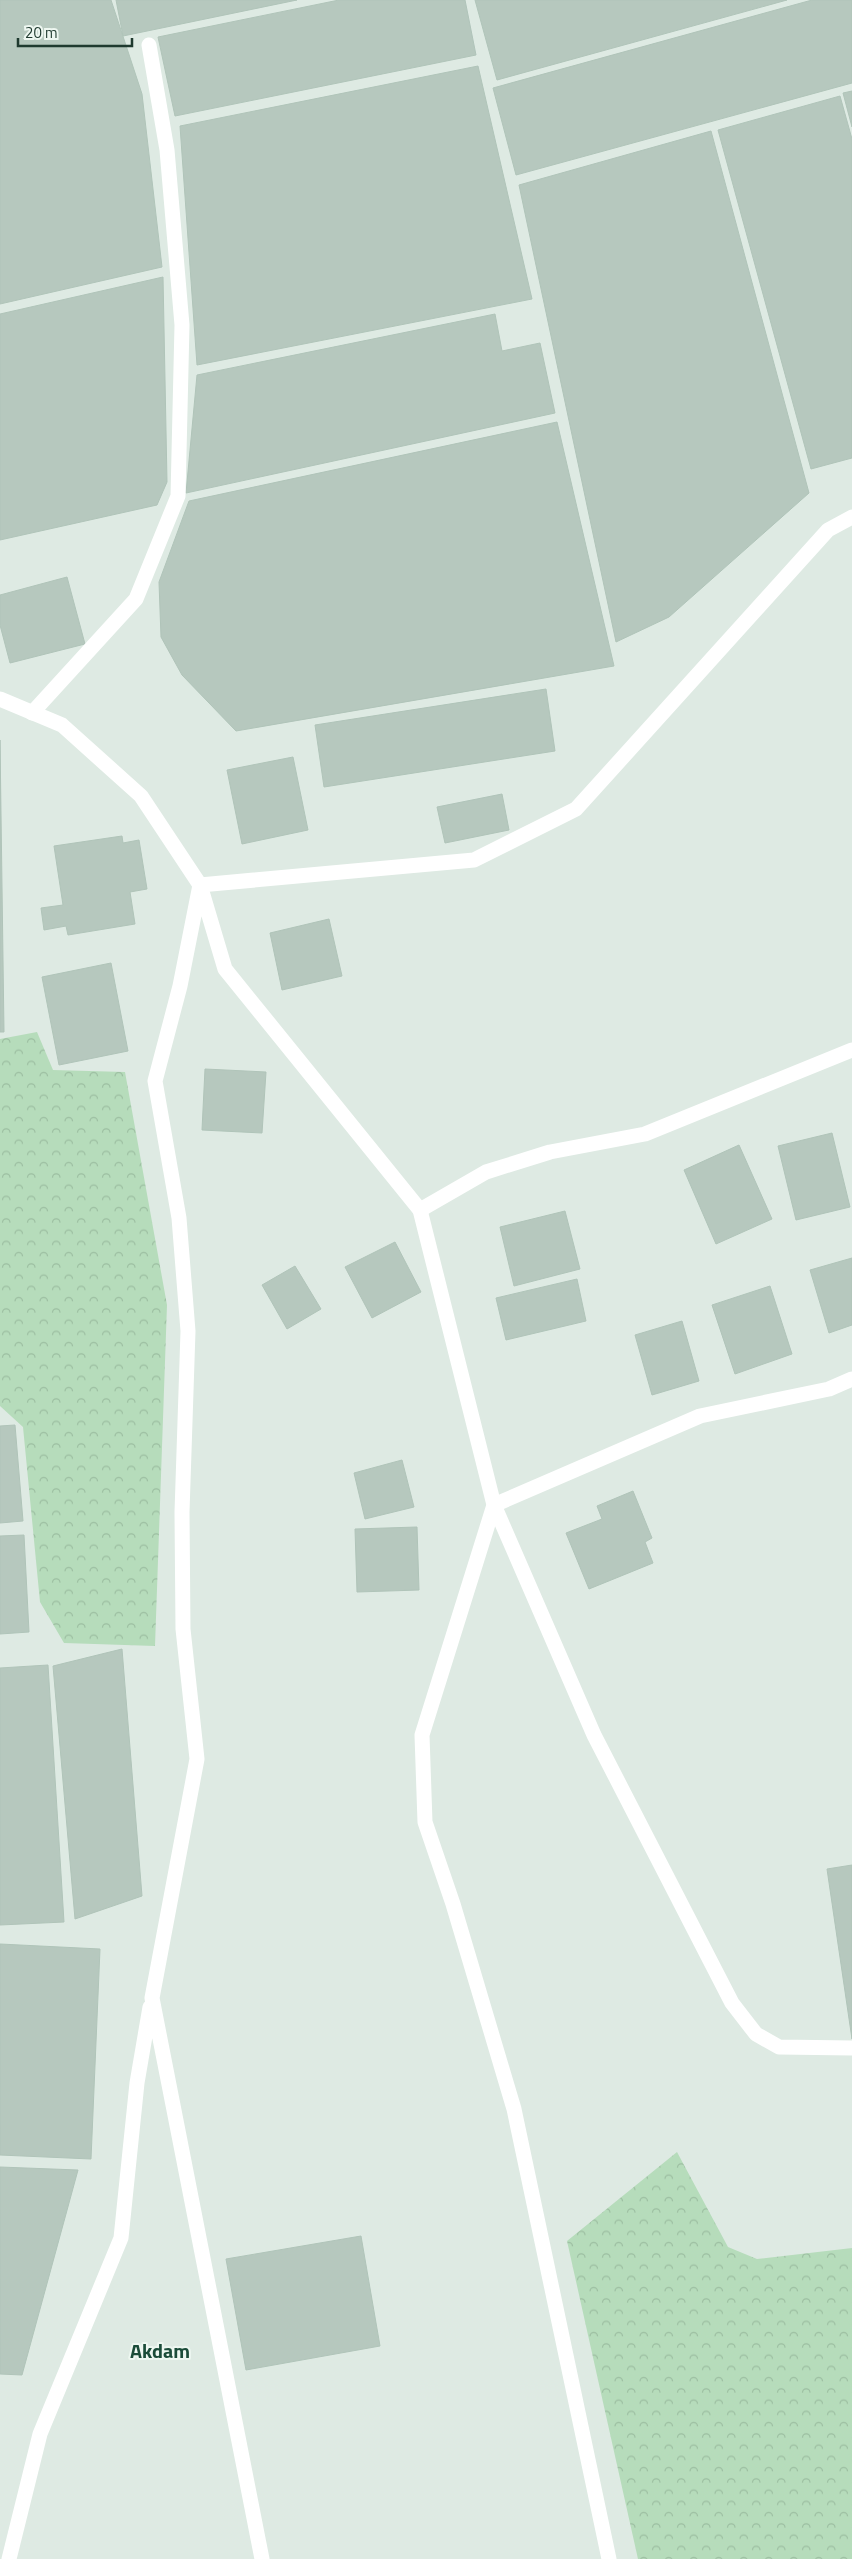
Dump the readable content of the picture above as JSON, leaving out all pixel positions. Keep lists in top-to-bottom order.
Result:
{
  "districts": ["Akdam"],
  "scale_bar": "20 m"
}
